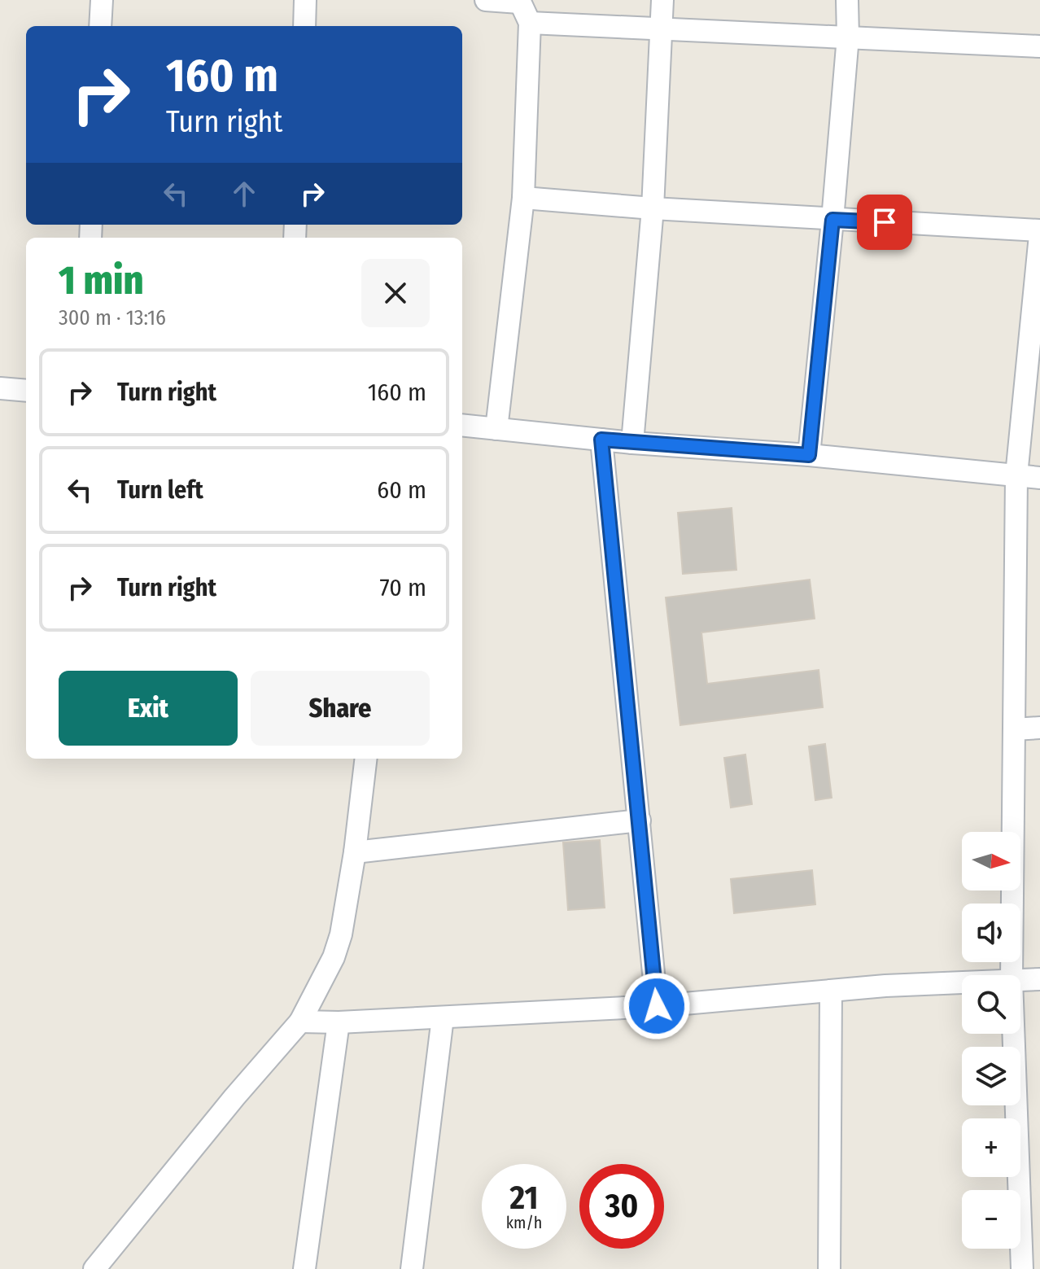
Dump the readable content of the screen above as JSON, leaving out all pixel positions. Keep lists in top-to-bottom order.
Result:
{
  "north": "right",
  "page": {
    "turn": ["160 m", "Turn right"],
    "heading": ["1 min", "300 m · 13:16"],
    "list": [
      {
        "name": "Turn right",
        "value": "160 m"
      },
      {
        "name": "Turn left",
        "value": "60 m"
      },
      {
        "name": "Turn right",
        "value": "70 m"
      }
    ],
    "buttons": ["Exit", "Share"],
    "map_buttons": ["+", "−"],
    "speed": "21 km/h",
    "limit": "30"
  }
}
